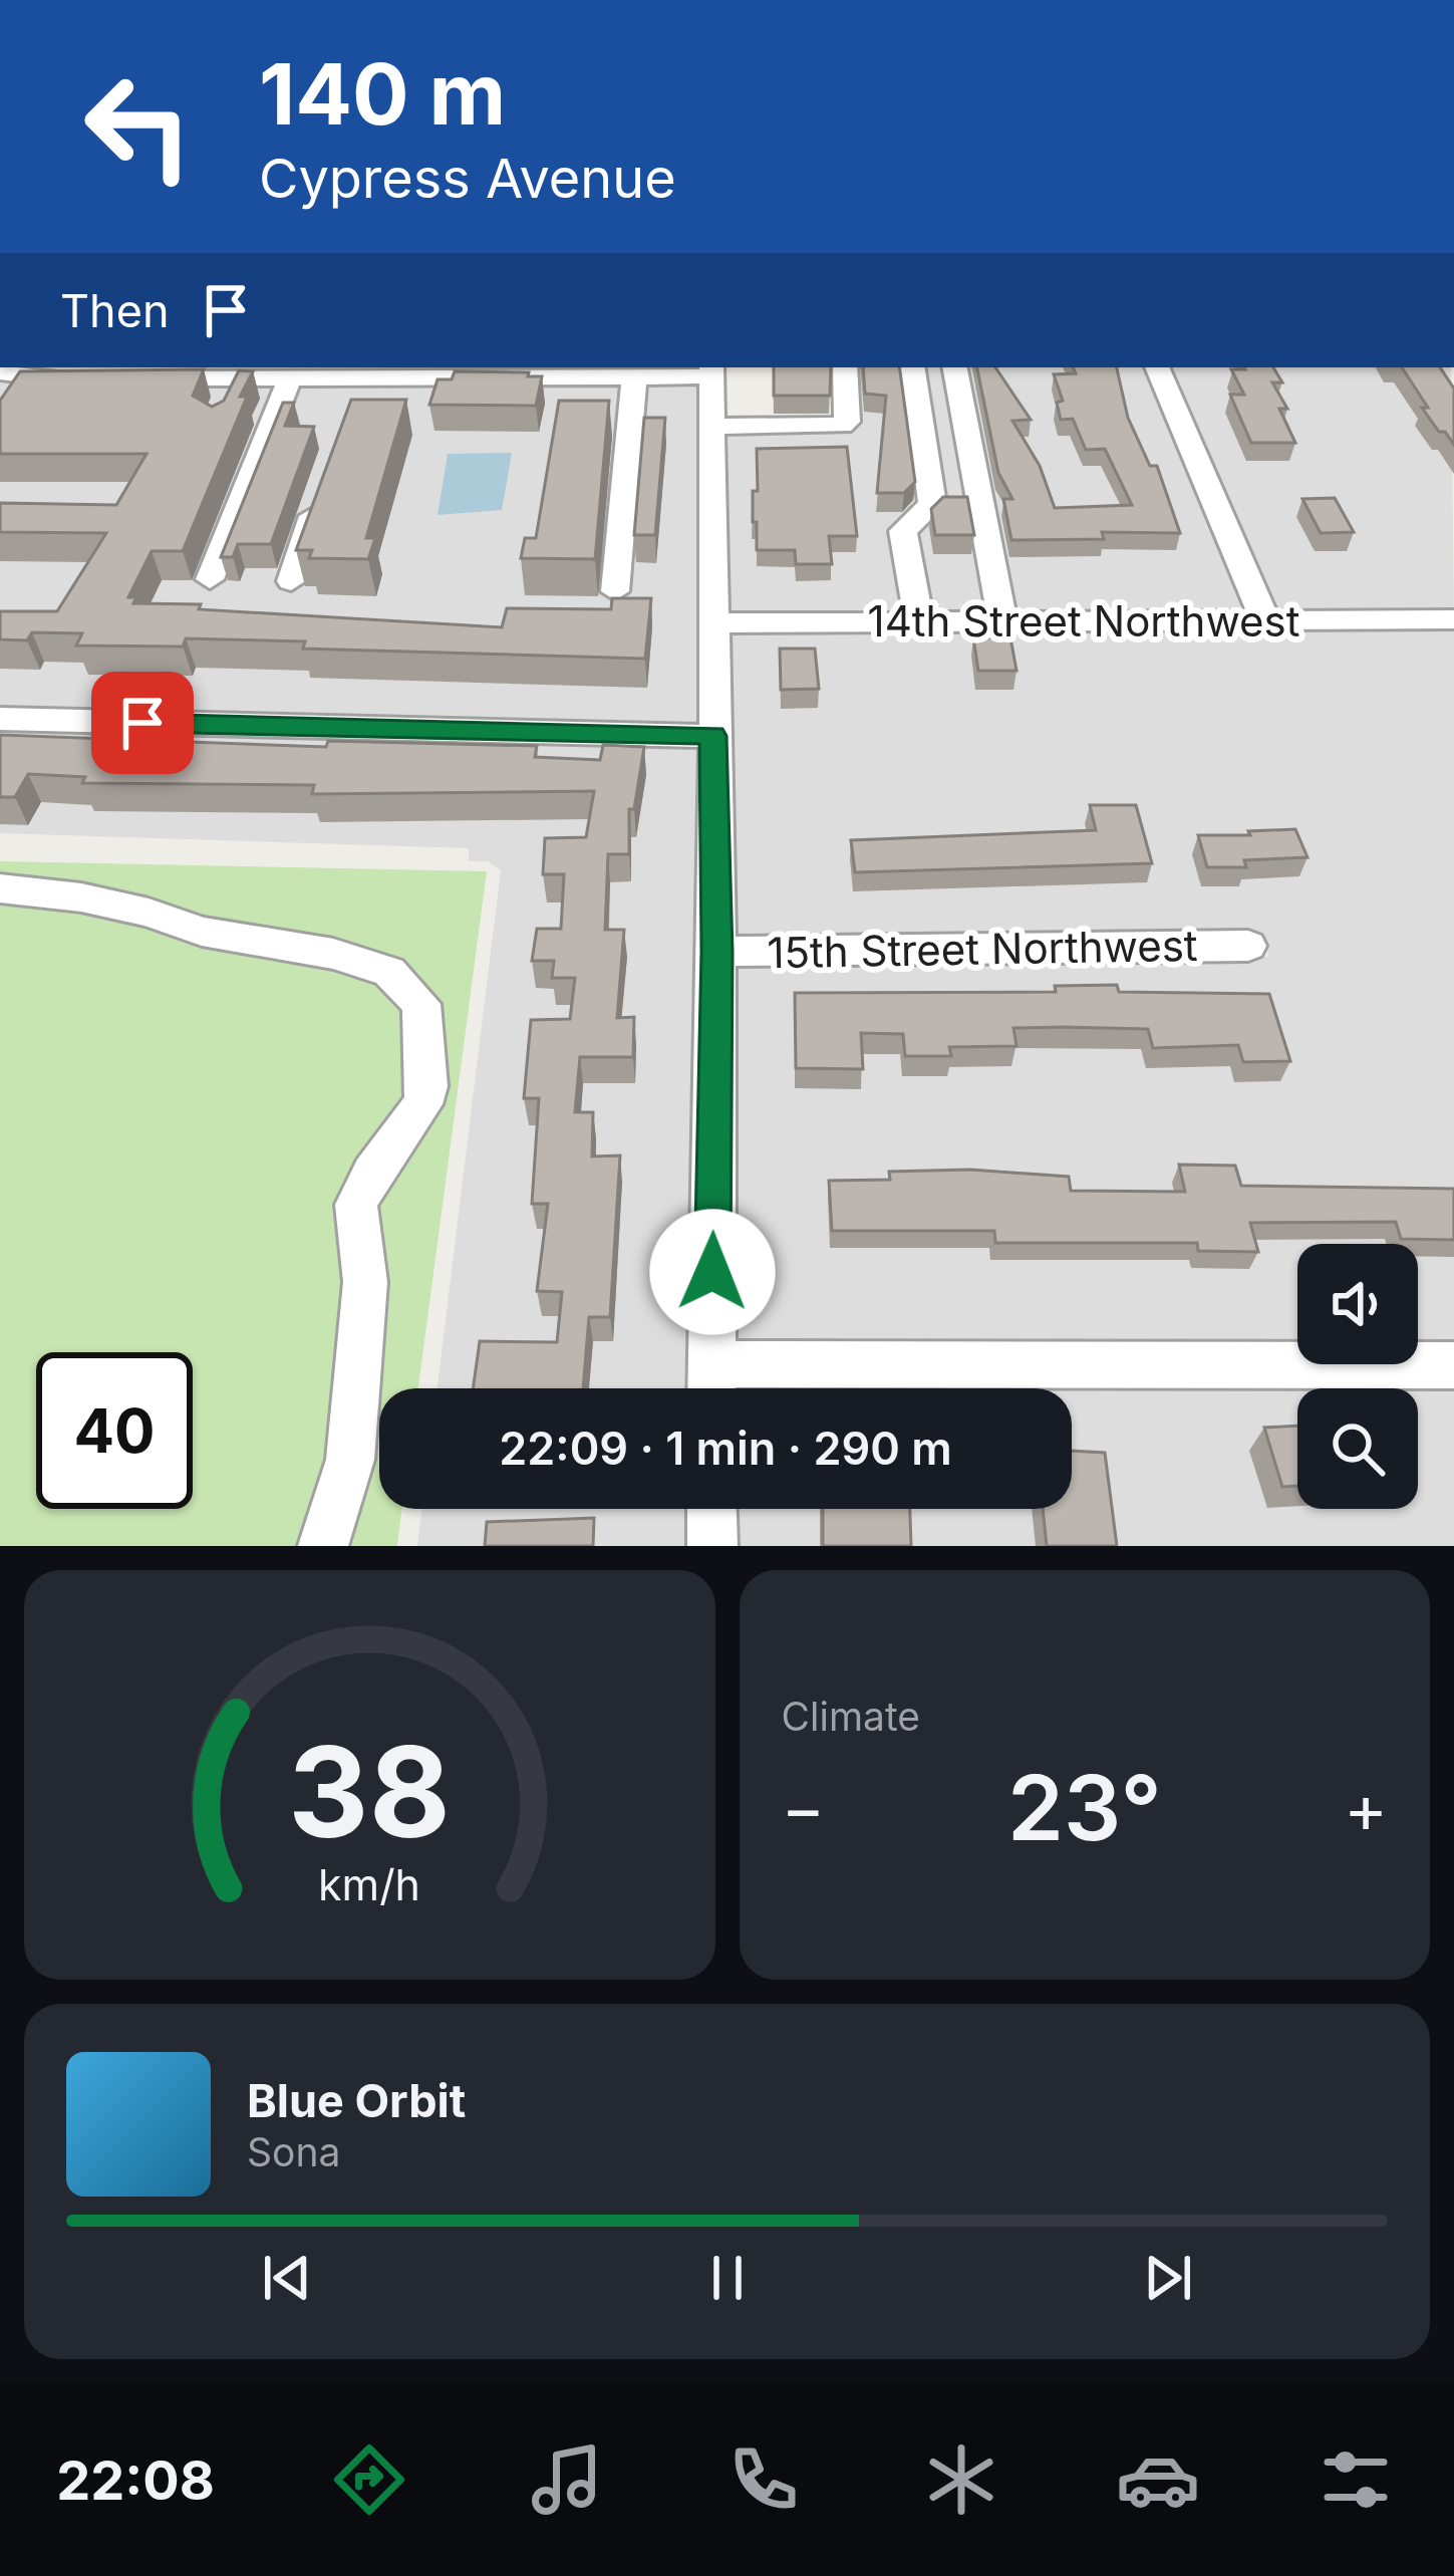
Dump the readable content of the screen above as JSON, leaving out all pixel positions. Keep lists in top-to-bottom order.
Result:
{
  "streets": {
    "street": ["14th Street Northwest", "15th Street Northwest"]
  },
  "page": {
    "turn": ["140 m", "Cypress Avenue"],
    "then": "Then",
    "limit": "40",
    "trip": "22:09 · 1 min · 290 m",
    "tile": "Climate",
    "heat": ["−", "23°", "+"],
    "song": ["Blue Orbit", "Sona"],
    "tabs": "22:08",
    "gauge": ["38", "km/h"]
  }
}
